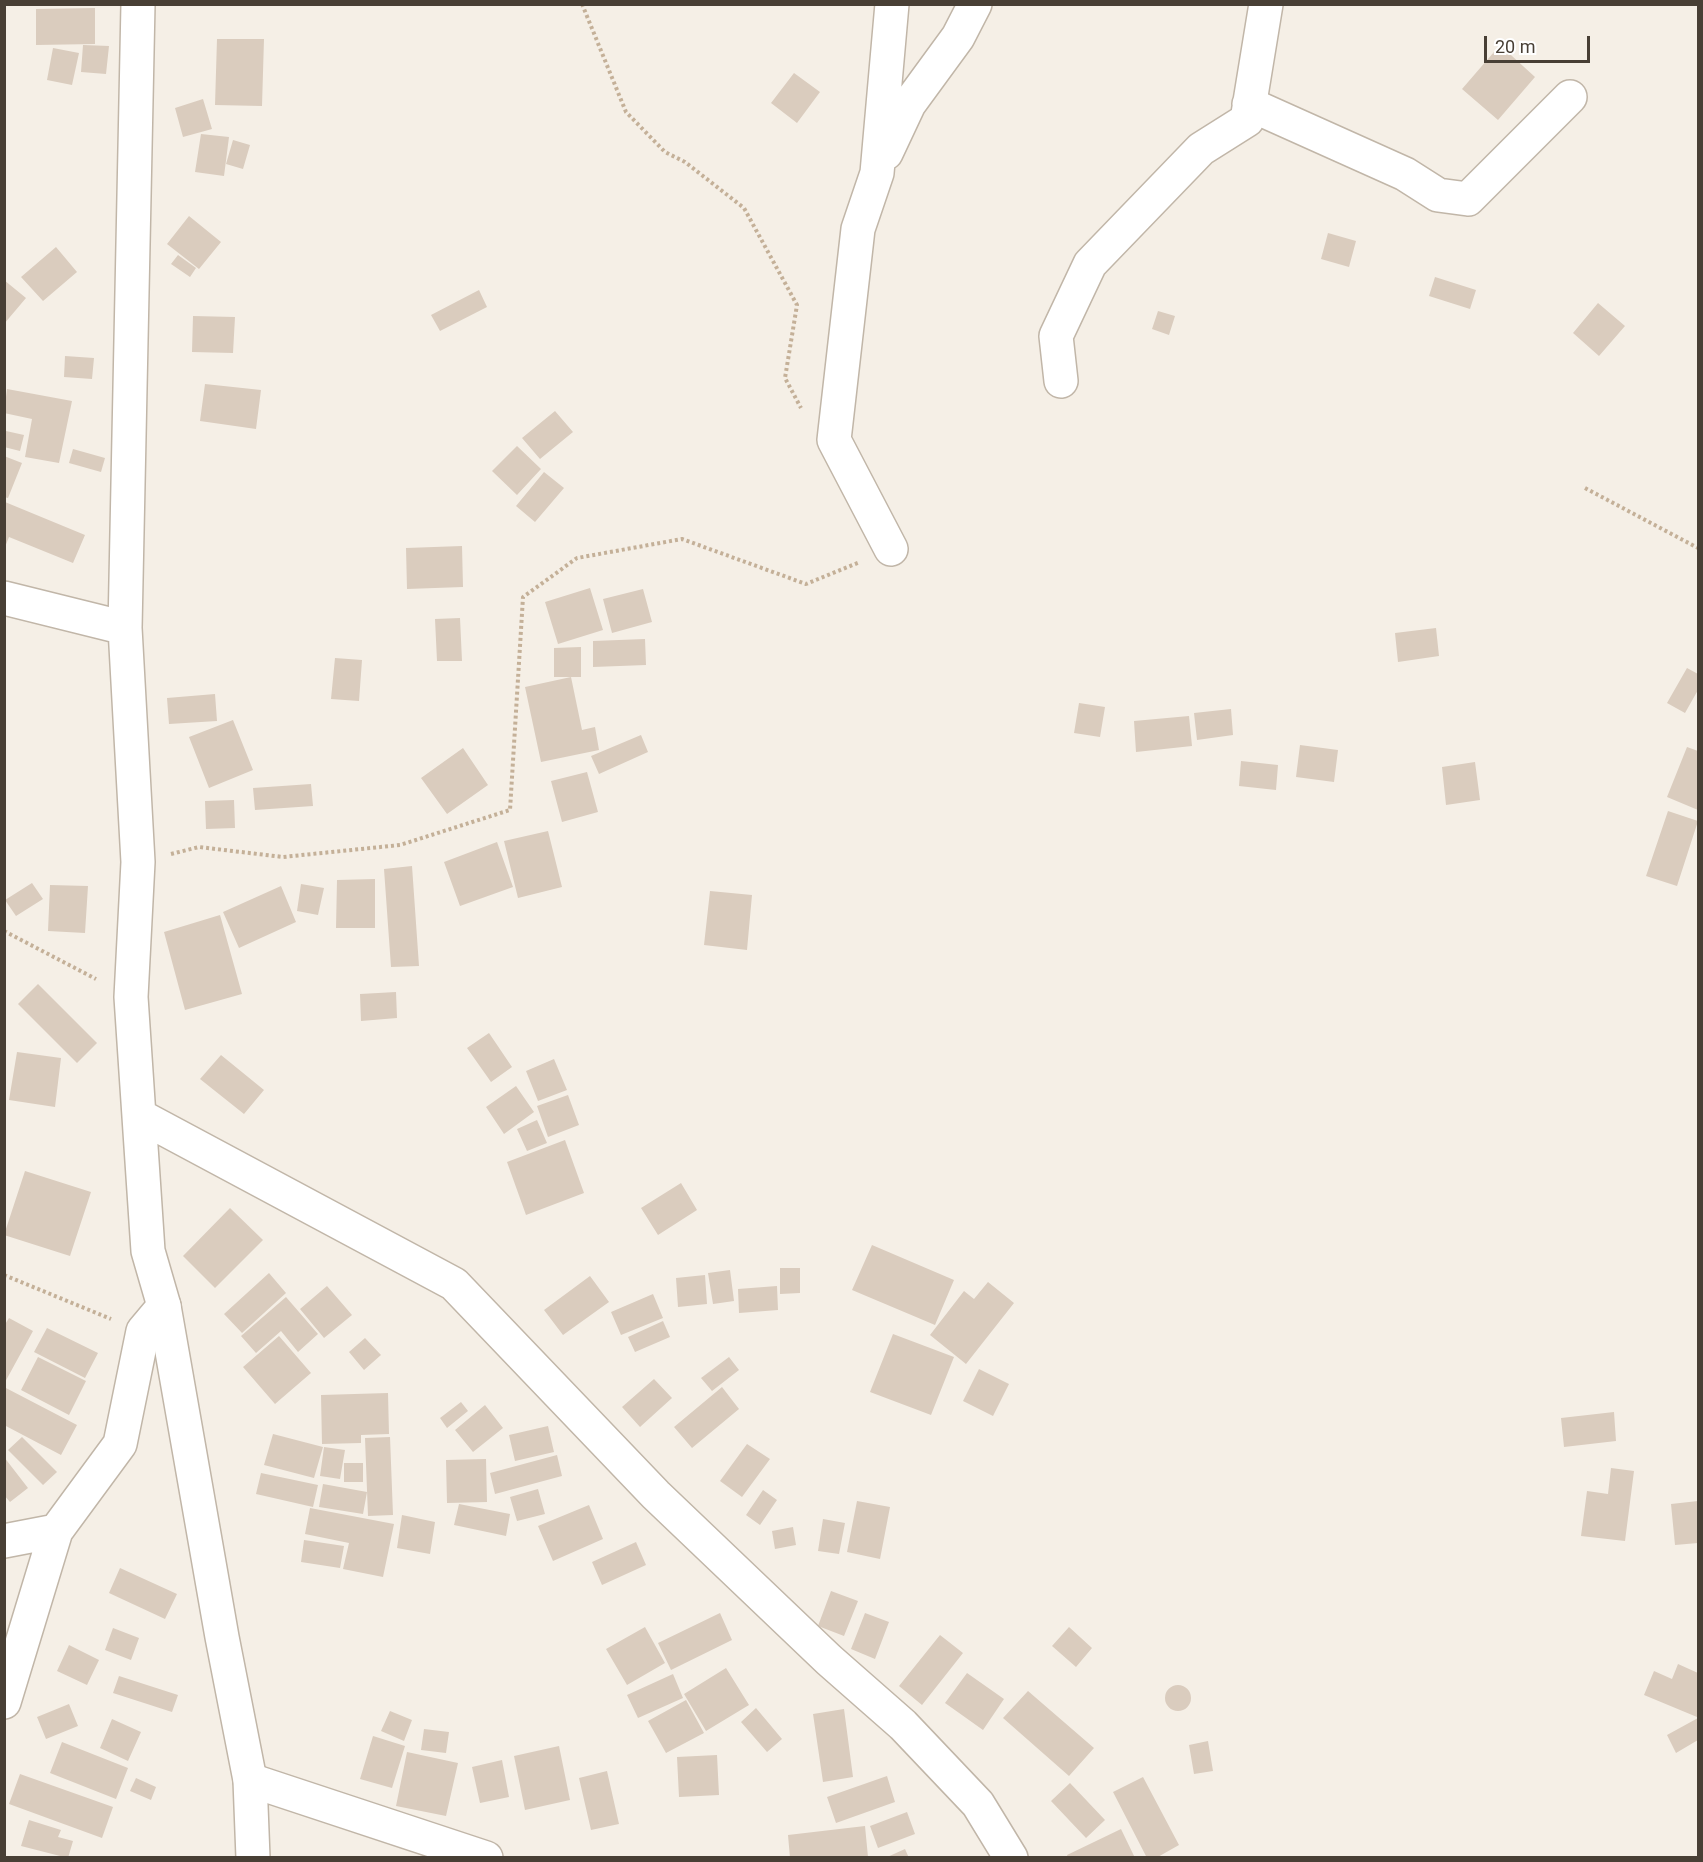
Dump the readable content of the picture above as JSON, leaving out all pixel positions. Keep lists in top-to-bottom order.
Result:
{
  "scale_bar": "20 m"
}
